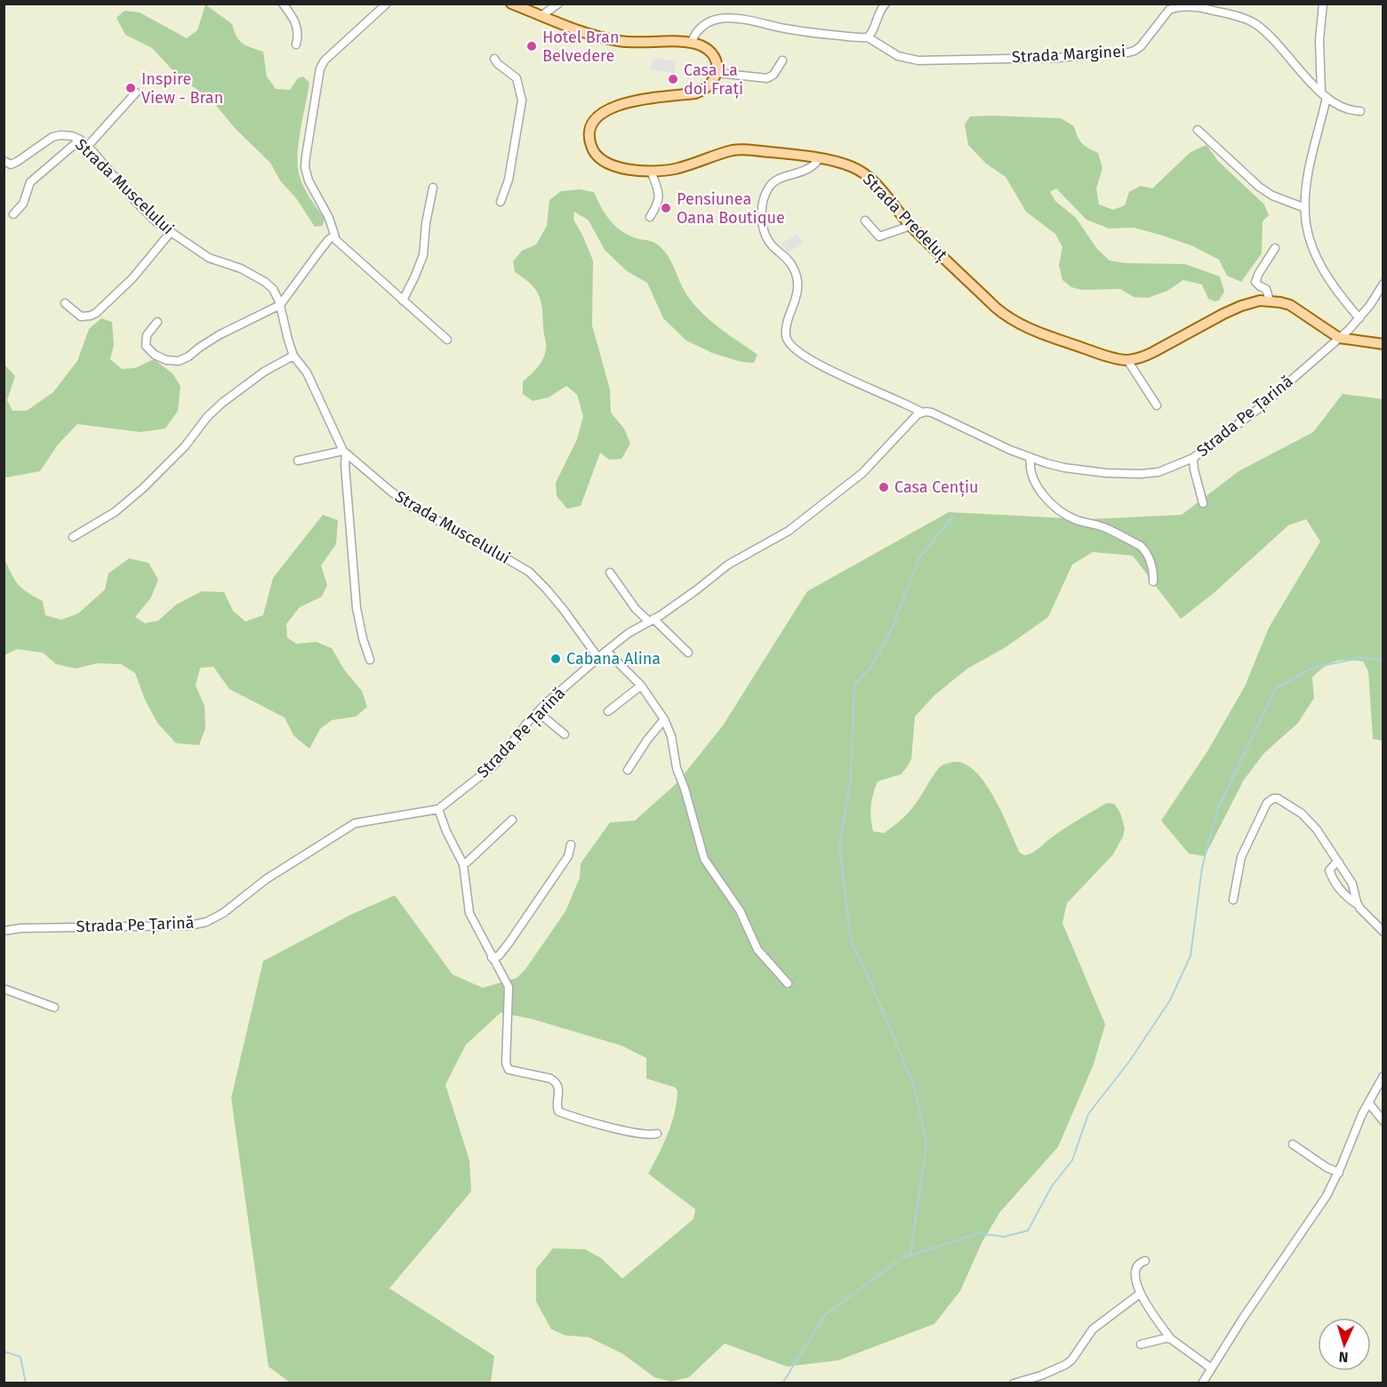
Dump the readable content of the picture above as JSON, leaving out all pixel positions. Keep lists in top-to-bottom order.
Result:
{
  "streets": {
    "main road": ["Strada Predeluț"],
    "street": ["Strada Marginei", "Strada Muscelului", "Strada Pe Țarină"]
  },
  "crossings": [
    ["Strada Muscelului", "Strada Pe Țarină"],
    ["Strada Predeluț", "Strada Pe Țarină"]
  ],
  "places": [
    "Hotel Bran Belvedere",
    "Casa La doi Frați",
    "Inspire View - Bran",
    "Pensiunea Oana Boutique",
    "Casa Cențiu",
    "Cabana Alina"
  ],
  "north": "bottom"
}
